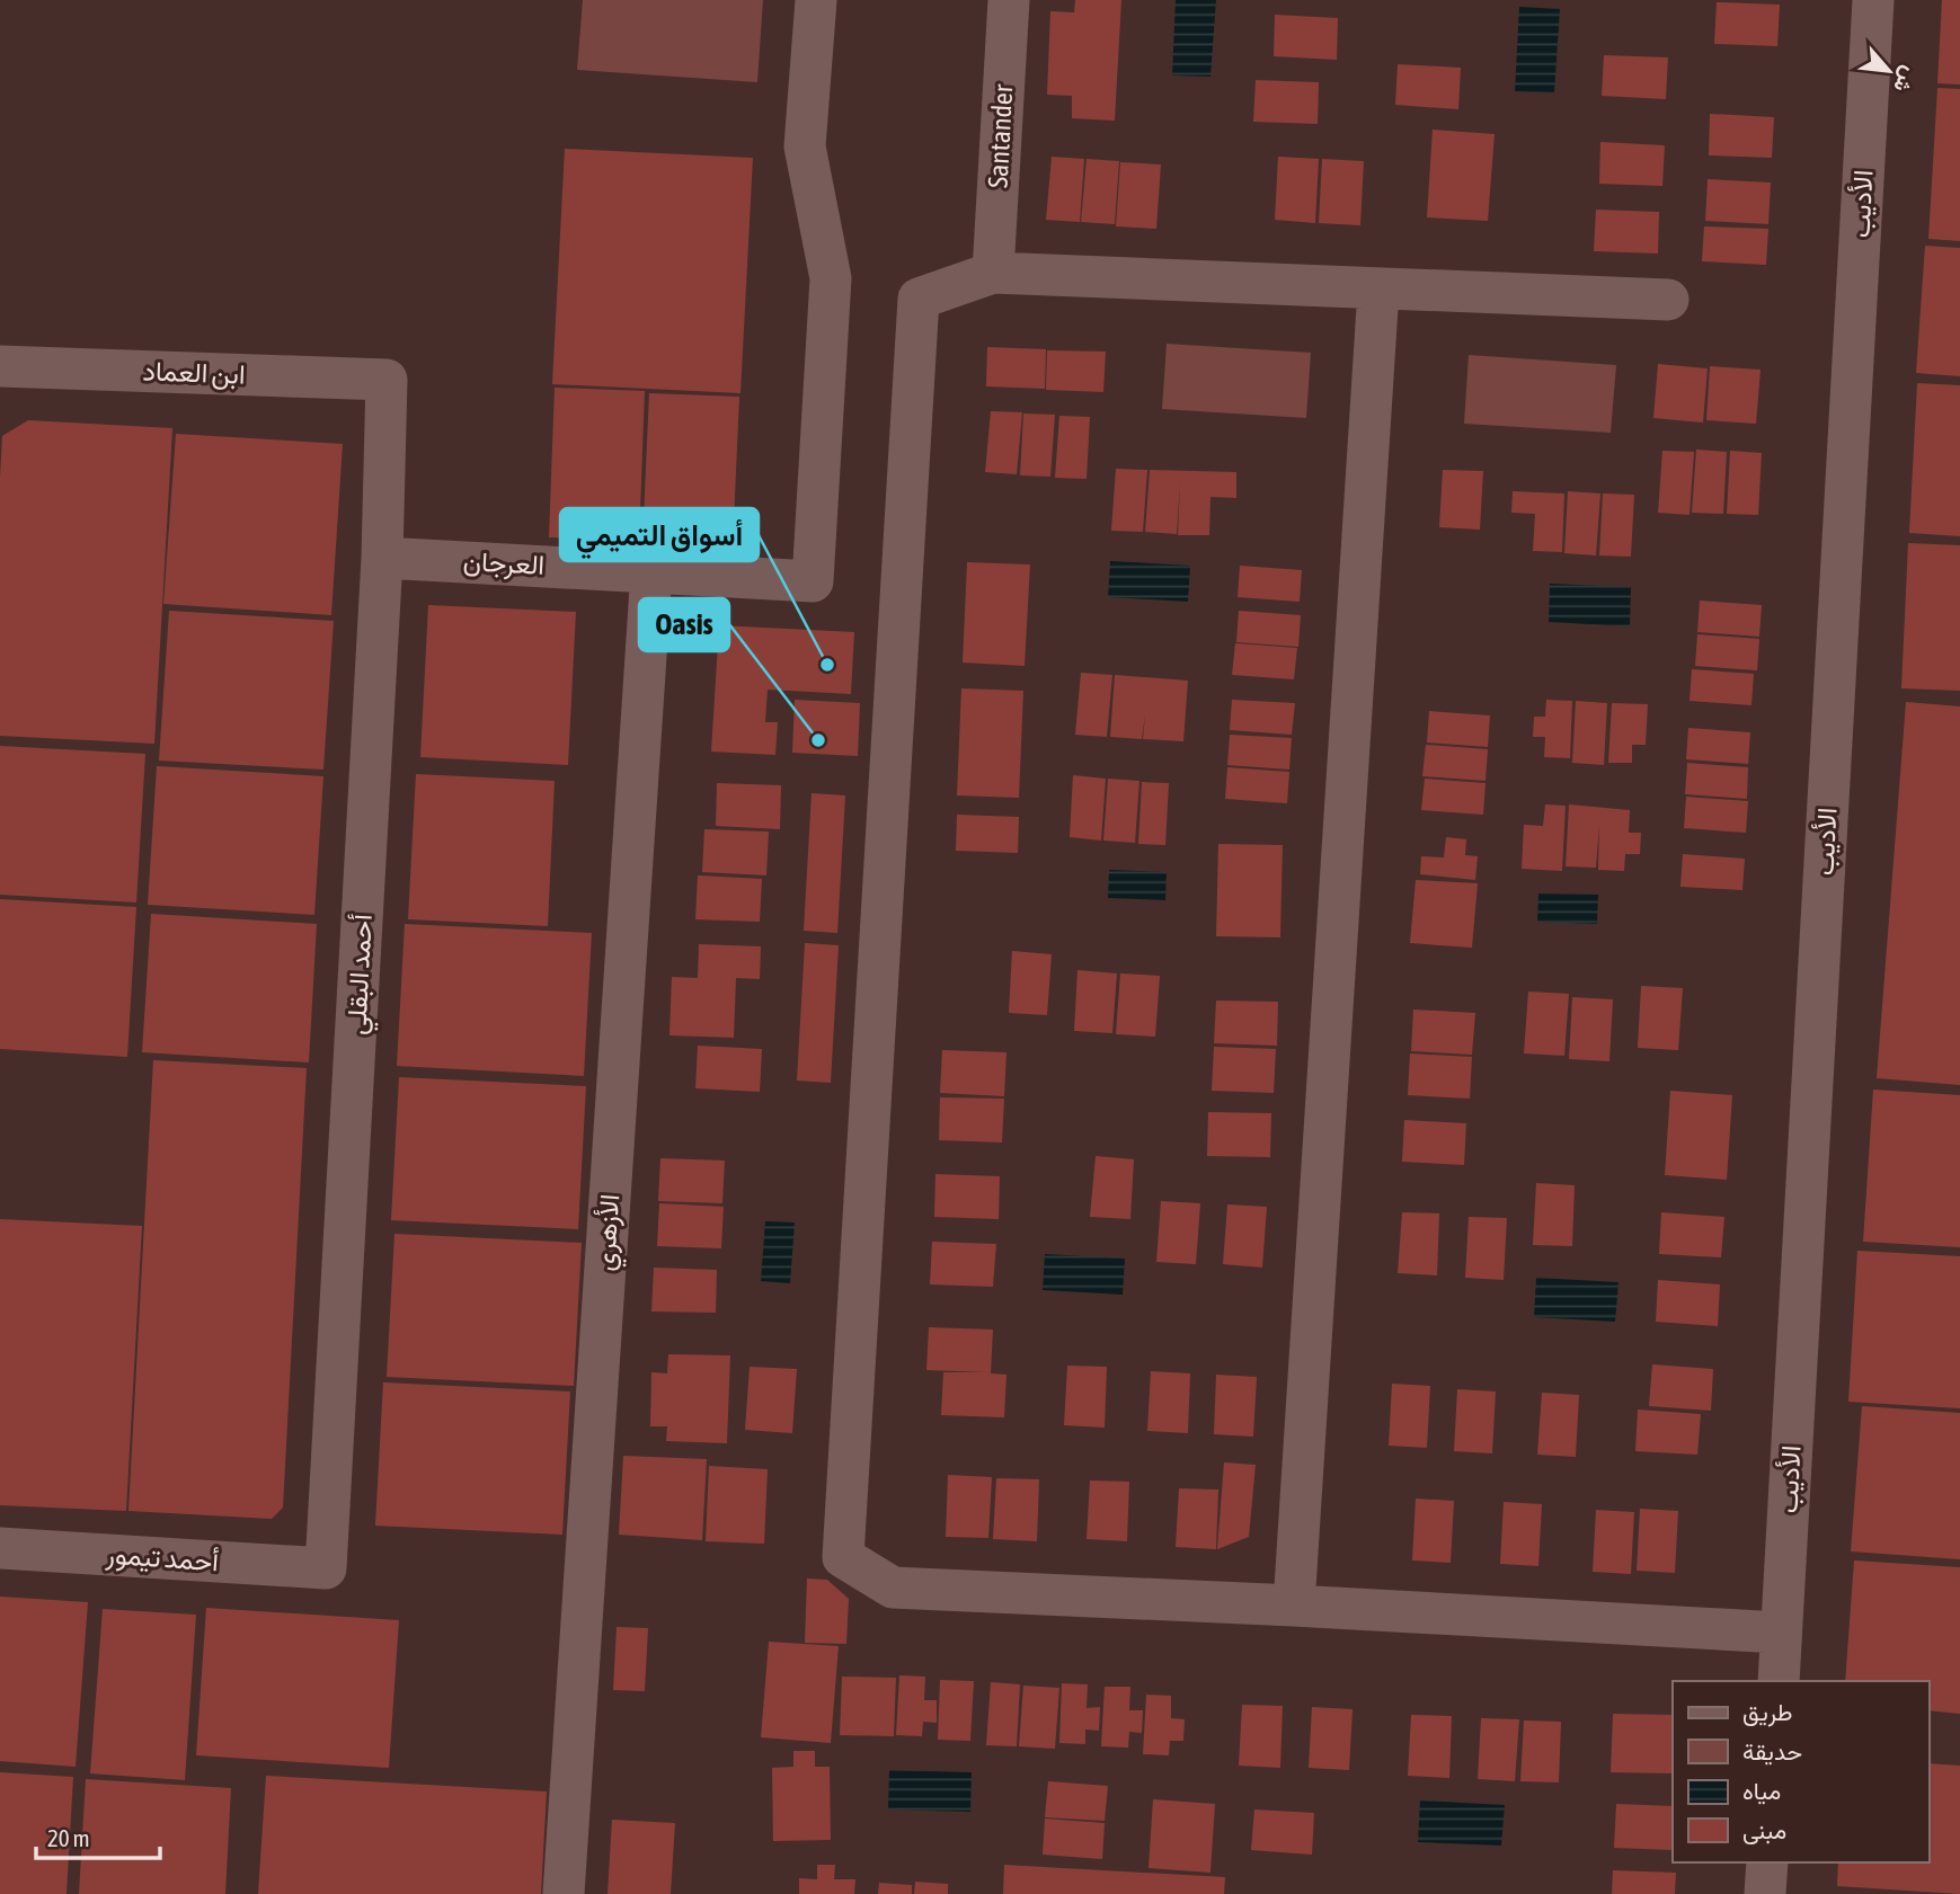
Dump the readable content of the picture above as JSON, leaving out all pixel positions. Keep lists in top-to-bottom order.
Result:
{
  "streets": {
    "street": [
      "Santander",
      "الأديب",
      "ابن العماد",
      "العرجان",
      "أحمد البقلي",
      "الأزهري",
      "أحمد تيمور"
    ]
  },
  "crossings": [
    ["ابن العماد", "أحمد البقلي"],
    ["العرجان", "أحمد البقلي"],
    ["العرجان", "الأزهري"],
    ["أحمد البقلي", "أحمد تيمور"]
  ],
  "places": ["أسواق التميمي", "Oasis"],
  "legend": [
    "طريق",
    "حديقة",
    "مياه",
    "مبنى"
  ],
  "scale_bar": "20 m",
  "north": "bottom right"
}
